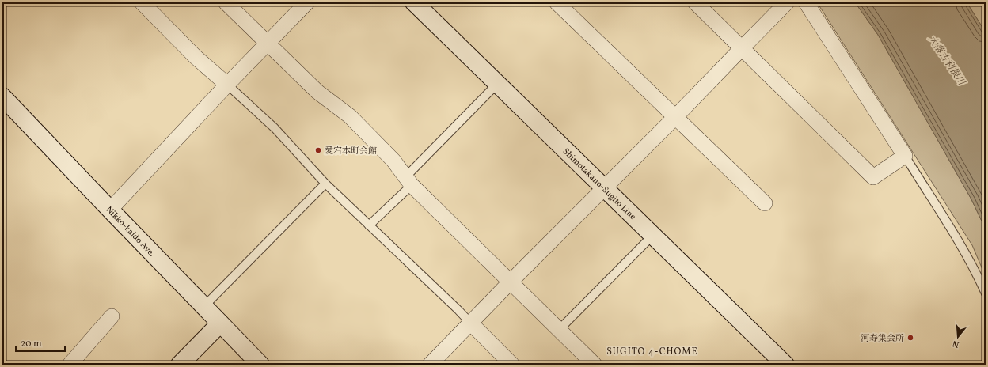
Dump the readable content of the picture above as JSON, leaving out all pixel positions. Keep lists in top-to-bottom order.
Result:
{
  "streets": {
    "main road": ["Shimotakano-Sugito Line", "Nikko-kaido Ave."]
  },
  "districts": ["SUGITO 4-CHOME"],
  "water": ["大落古利根川"],
  "places": ["愛宕本町会館", "河寿集会所"],
  "scale_bar": "20 m",
  "north": "bottom"
}
